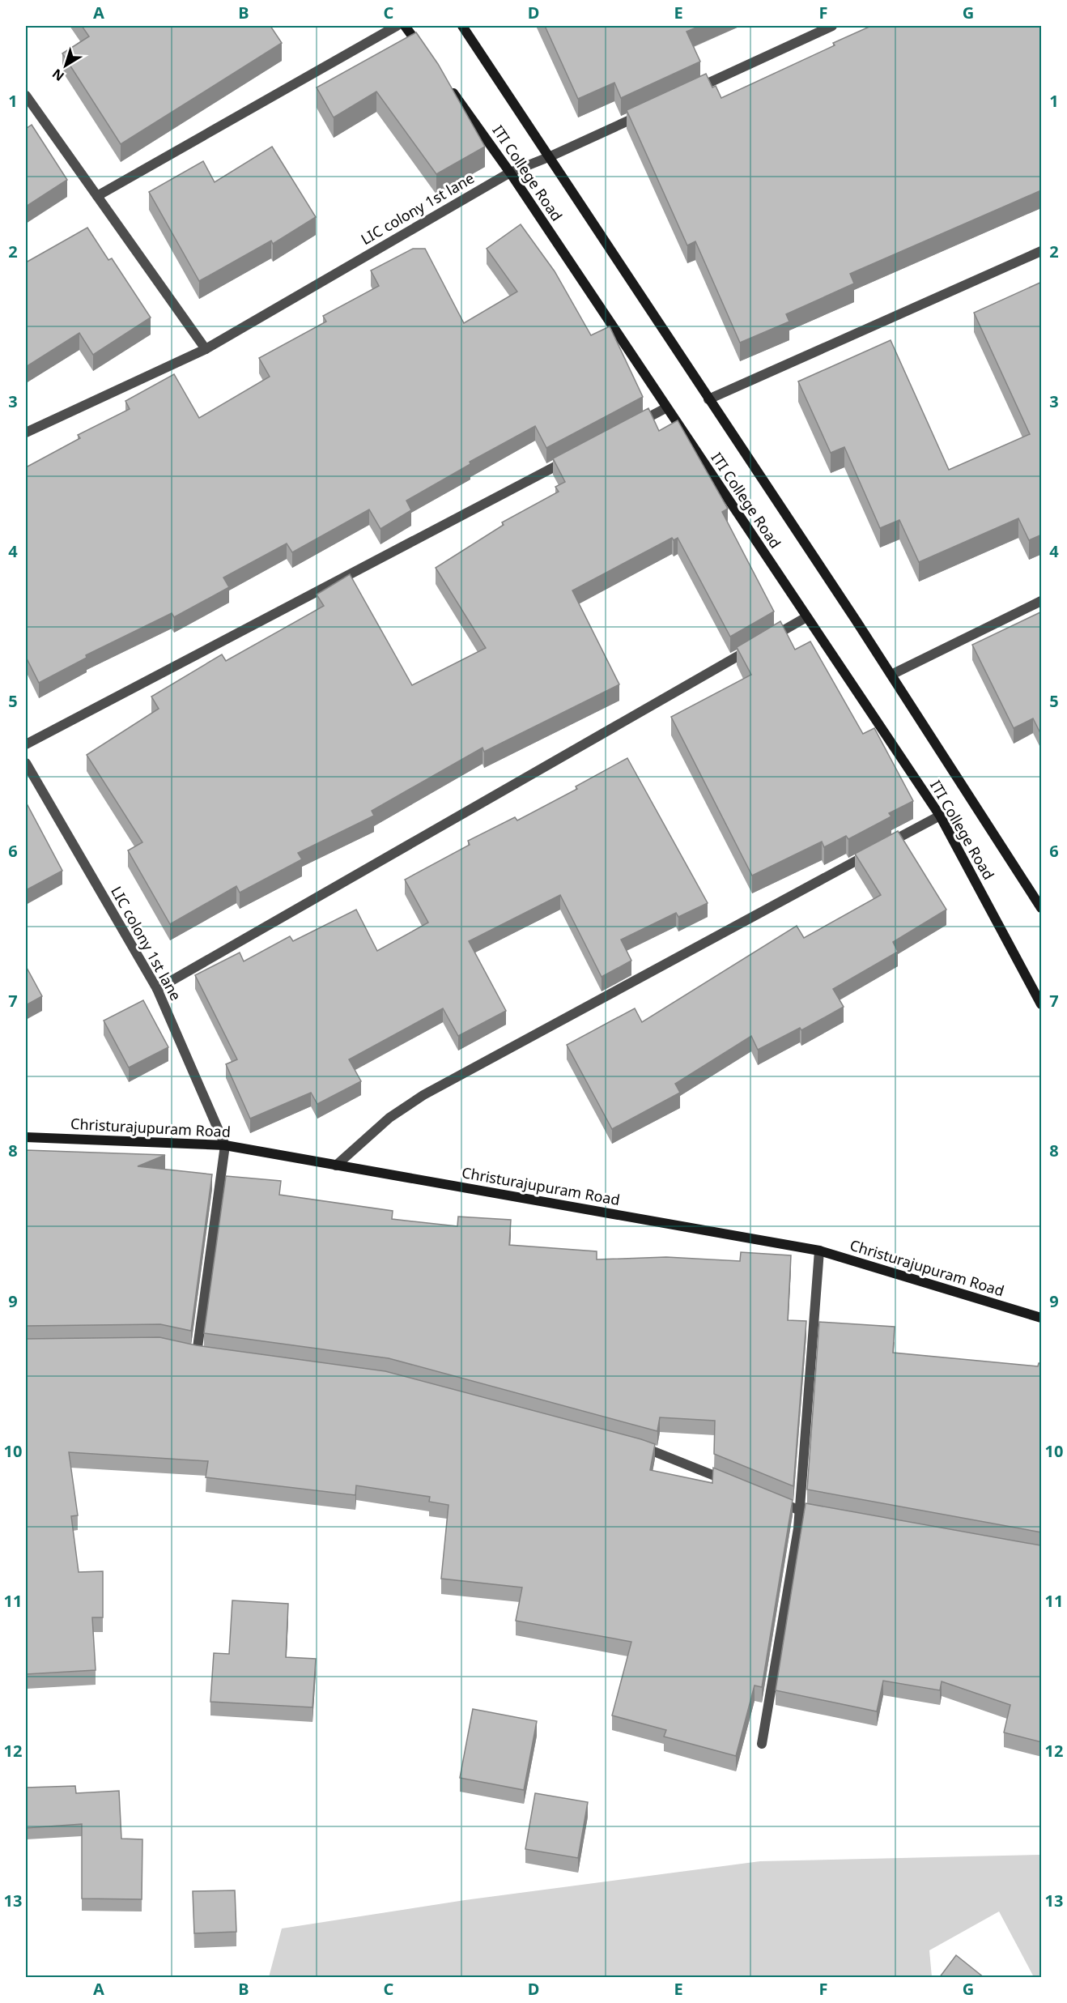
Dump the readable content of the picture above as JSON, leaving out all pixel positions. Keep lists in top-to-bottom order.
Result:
{
  "streets": {
    "street": ["ITI College Road", "LIC colony 1st lane", "Christurajupuram Road"]
  },
  "crossings": [
    ["ITI College Road", "LIC colony 1st lane"],
    ["LIC colony 1st lane", "Christurajupuram Road"]
  ],
  "north": "bottom left",
  "grid": {
    "columns": [
      "A",
      "B",
      "C",
      "D",
      "E",
      "F",
      "G"
    ],
    "rows": [
      "1",
      "2",
      "3",
      "4",
      "5",
      "6",
      "7",
      "8",
      "9",
      "10",
      "11",
      "12",
      "13"
    ]
  }
}
